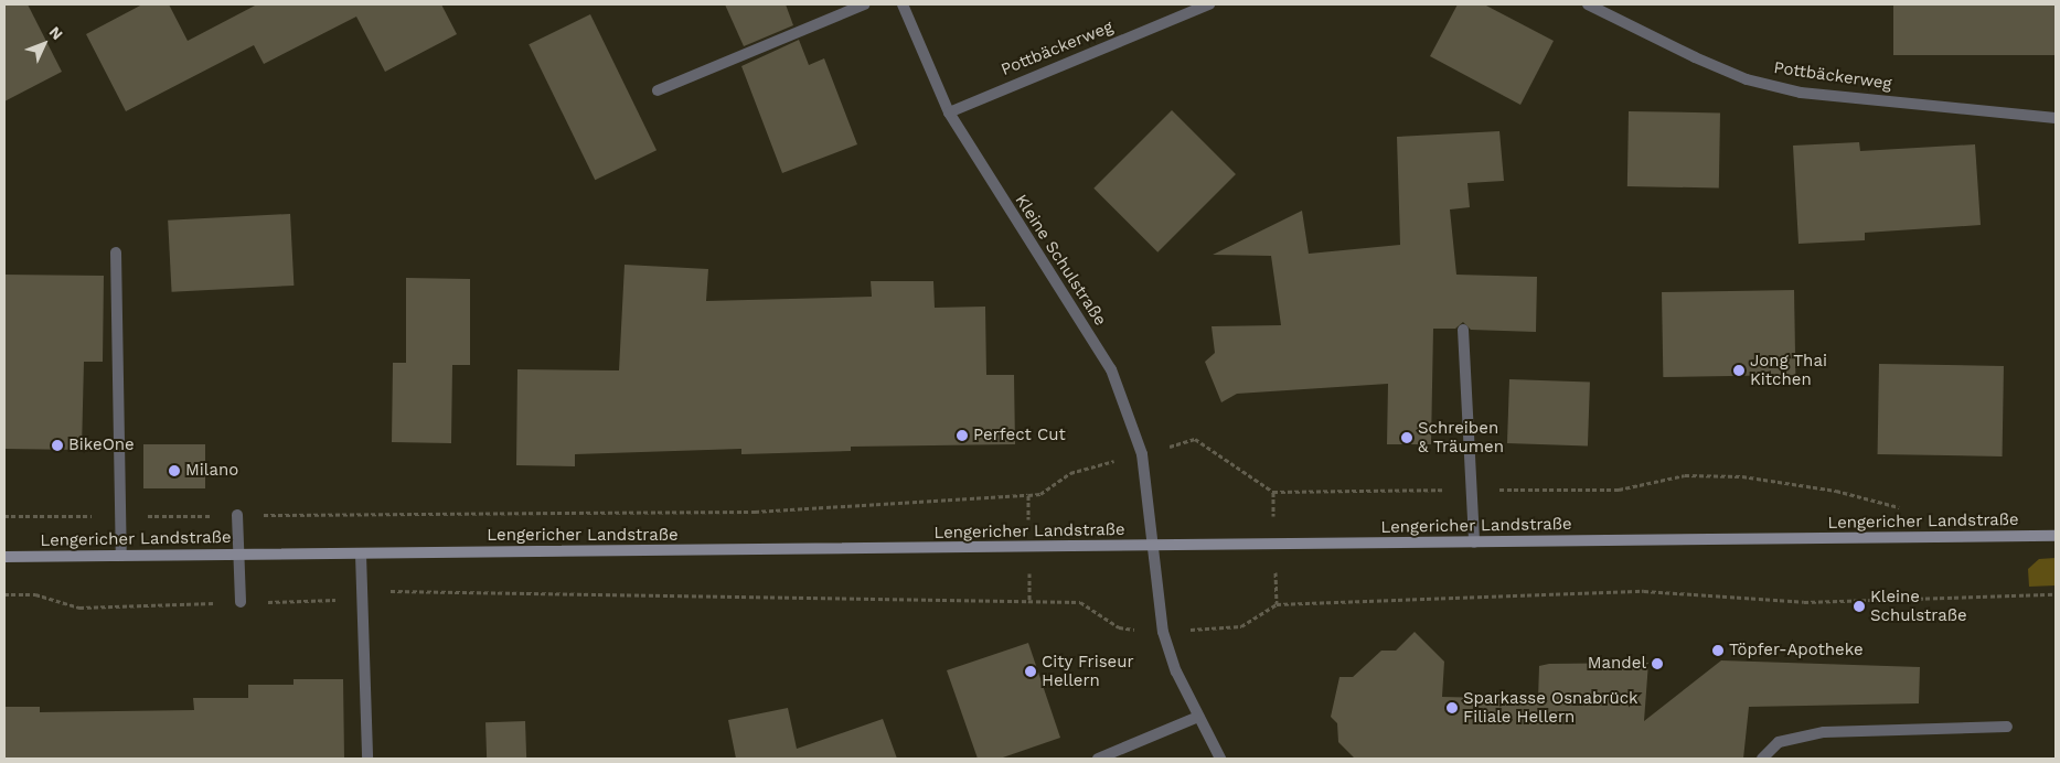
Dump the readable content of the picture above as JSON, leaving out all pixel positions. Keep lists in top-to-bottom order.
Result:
{
  "streets": {
    "main road": ["Lengericher Landstraße"],
    "street": ["Pottbäckerweg", "Kleine Schulstraße"]
  },
  "crossings": [
    ["Pottbäckerweg", "Kleine Schulstraße"],
    ["Kleine Schulstraße", "Lengericher Landstraße"]
  ],
  "places": [
    "Jong Thai Kitchen",
    "Perfect Cut",
    "Schreiben & Träumen",
    "BikeOne",
    "Milano",
    "Kleine Schulstraße",
    "Töpfer-Apotheke",
    "Mandel",
    "City Friseur Hellern",
    "Sparkasse Osnabrück Filiale Hellern"
  ],
  "north": "top right"
}
